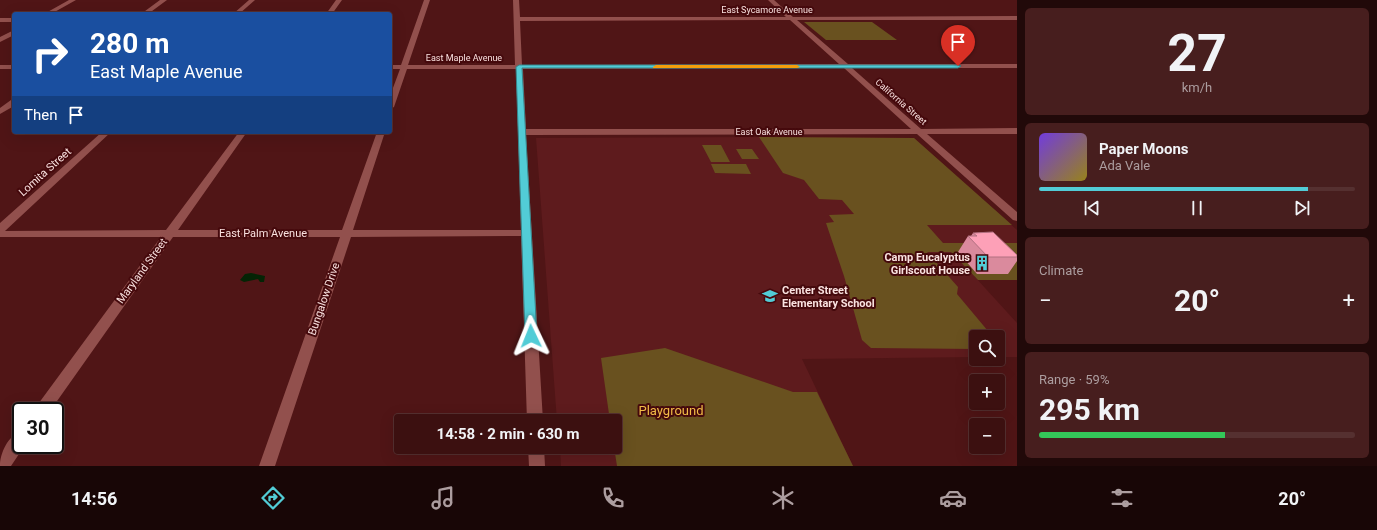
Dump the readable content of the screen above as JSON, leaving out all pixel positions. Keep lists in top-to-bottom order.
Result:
{
  "streets": {
    "street": [
      "East Sycamore Avenue",
      "East Maple Avenue",
      "California Street",
      "East Oak Avenue",
      "Lomita Street",
      "East Palm Avenue",
      "Maryland Street",
      "Bungalow Drive"
    ]
  },
  "crossings": [
    ["East Sycamore Avenue", "California Street"],
    ["East Maple Avenue", "California Street"],
    ["California Street", "East Oak Avenue"],
    ["East Palm Avenue", "Maryland Street"],
    ["East Palm Avenue", "Bungalow Drive"]
  ],
  "parks": ["Playground"],
  "places": {
    "building": ["Camp Eucalyptus Girlscout House"],
    "school or university": ["Center Street Elementary School"]
  },
  "page": {
    "tile": [
      ["27", "km/h"],
      "Climate",
      ["Range · 59%", "295 km"]
    ],
    "turn": ["280 m", "East Maple Avenue"],
    "then": "Then",
    "song": ["Paper Moons", "Ada Vale"],
    "heat": ["−", "20°", "+"],
    "map_buttons": ["+", "−"],
    "limit": "30",
    "trip": "14:58 · 2 min · 630 m",
    "tabs": ["14:56", "20°"]
  }
}
